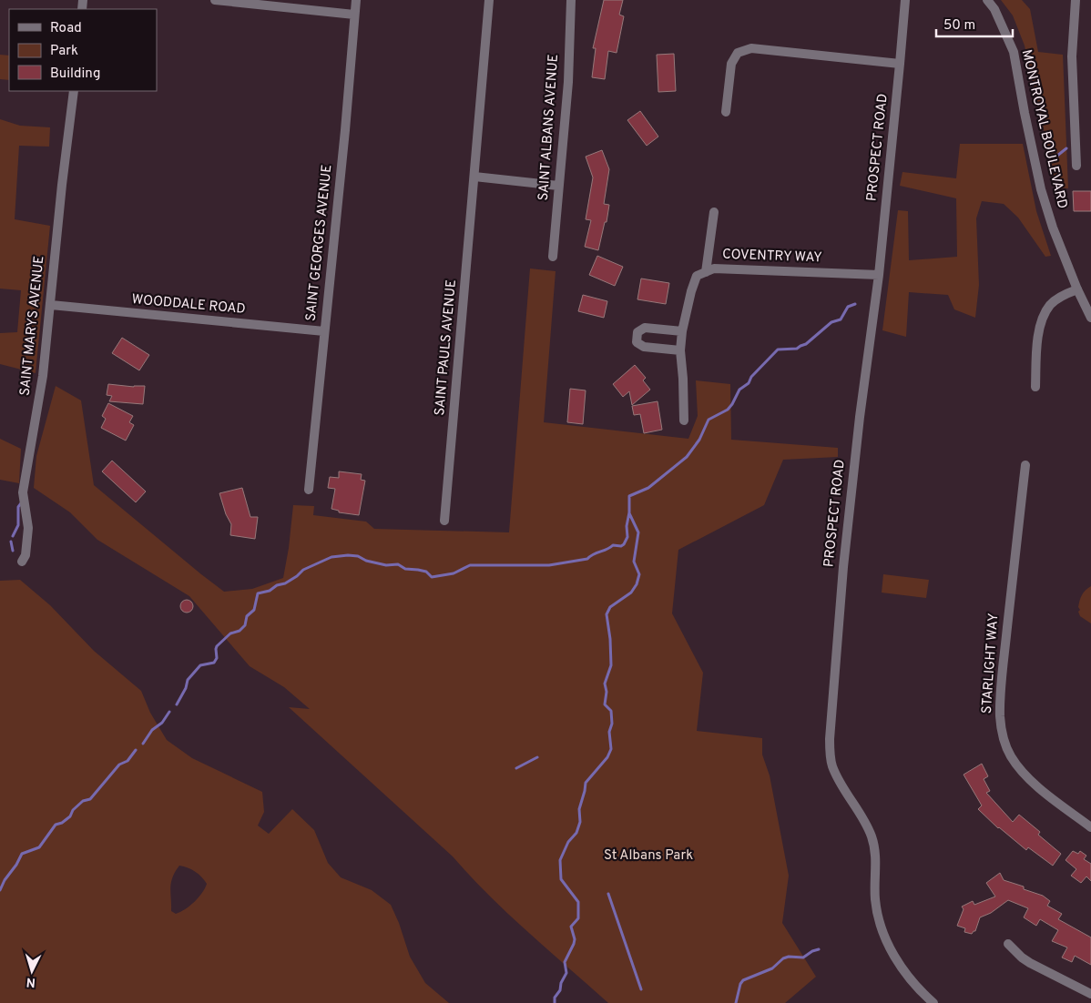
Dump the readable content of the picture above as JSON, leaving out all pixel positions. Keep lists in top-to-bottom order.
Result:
{
  "streets": {
    "street": [
      "SAINT ALBANS AVENUE",
      "MONTROYAL BOULEVARD",
      "PROSPECT ROAD",
      "SAINT GEORGES AVENUE",
      "COVENTRY WAY",
      "WOODDALE ROAD",
      "SAINT MARYS AVENUE",
      "SAINT PAULS AVENUE",
      "STARLIGHT WAY"
    ]
  },
  "crossings": [
    ["PROSPECT ROAD", "COVENTRY WAY"],
    ["SAINT GEORGES AVENUE", "WOODDALE ROAD"],
    ["WOODDALE ROAD", "SAINT MARYS AVENUE"]
  ],
  "parks": ["St Albans Park"],
  "legend": ["Road", "Park", "Building"],
  "scale_bar": "50 m",
  "north": "bottom"
}
